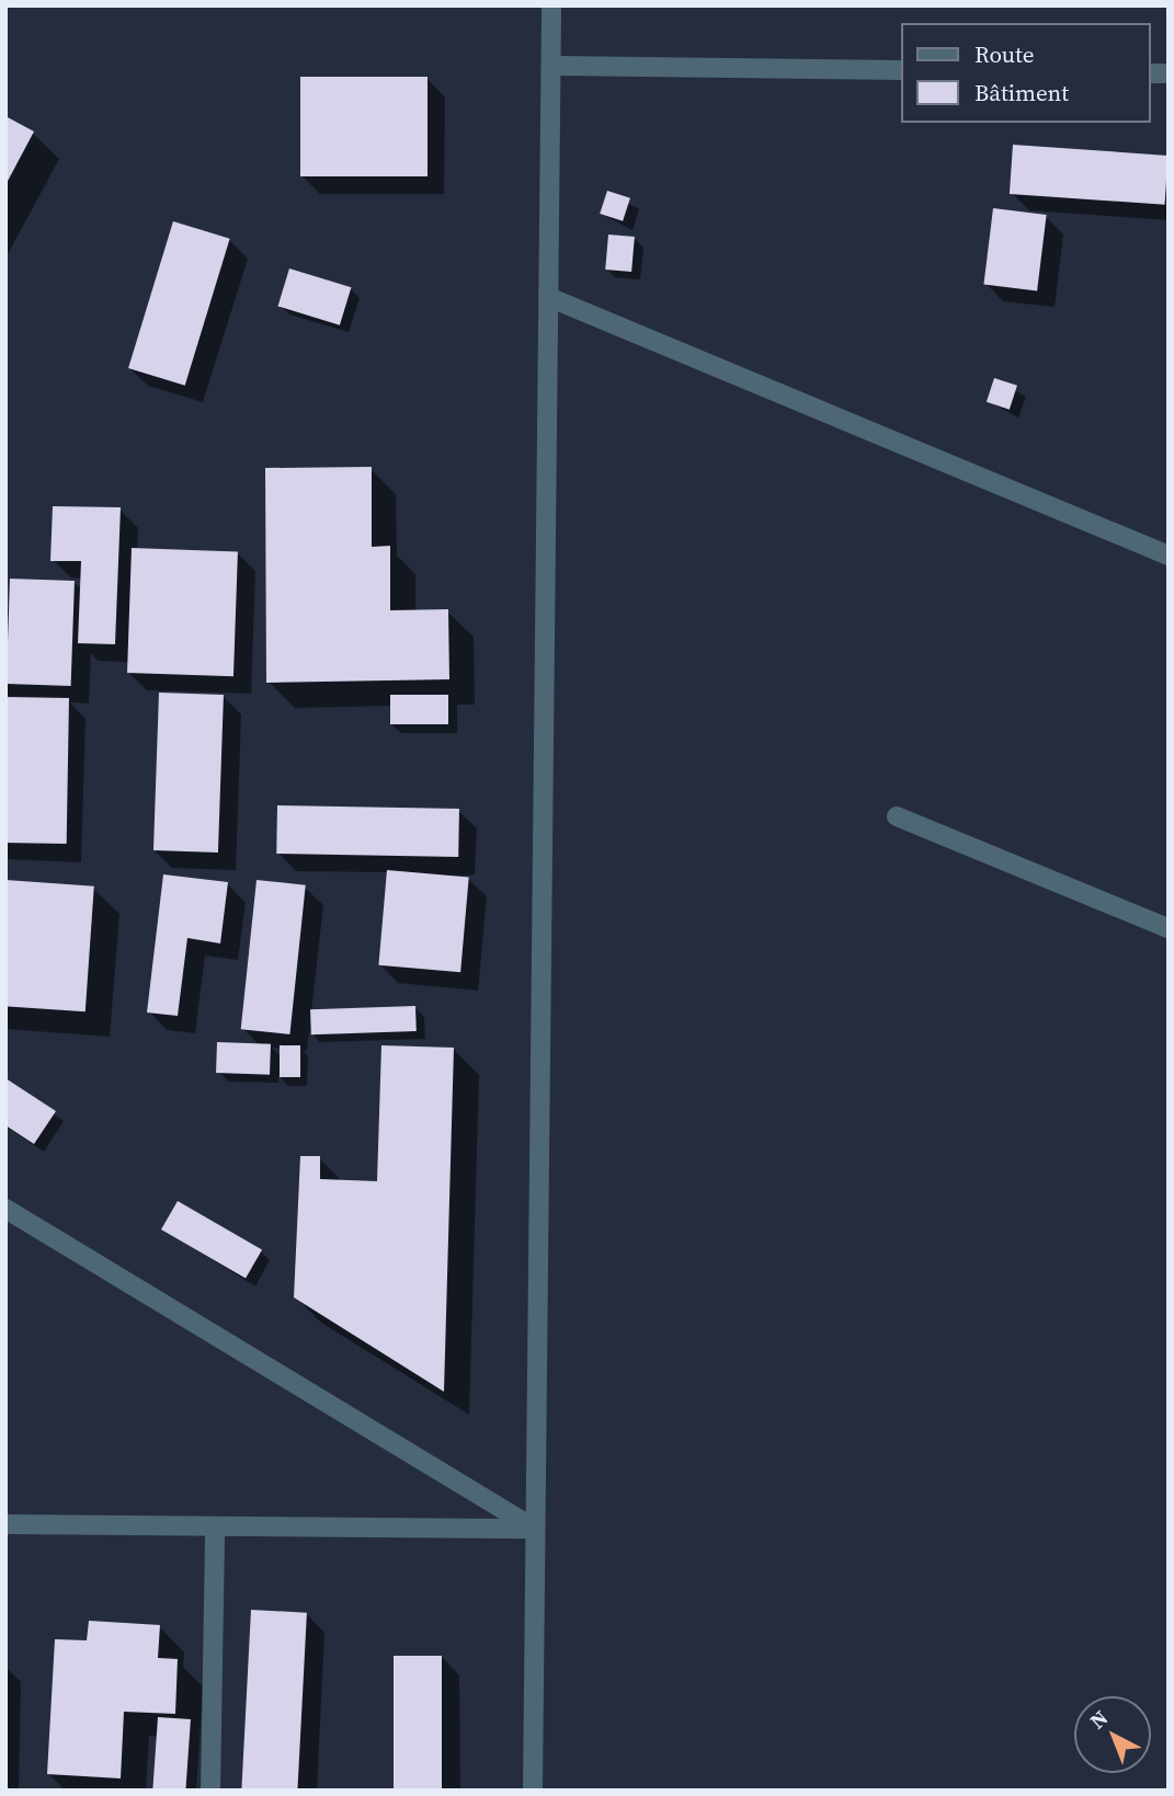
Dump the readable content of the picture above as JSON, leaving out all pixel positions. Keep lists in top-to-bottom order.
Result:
{
  "legend": ["Route", "Bâtiment"],
  "north": "top left"
}
